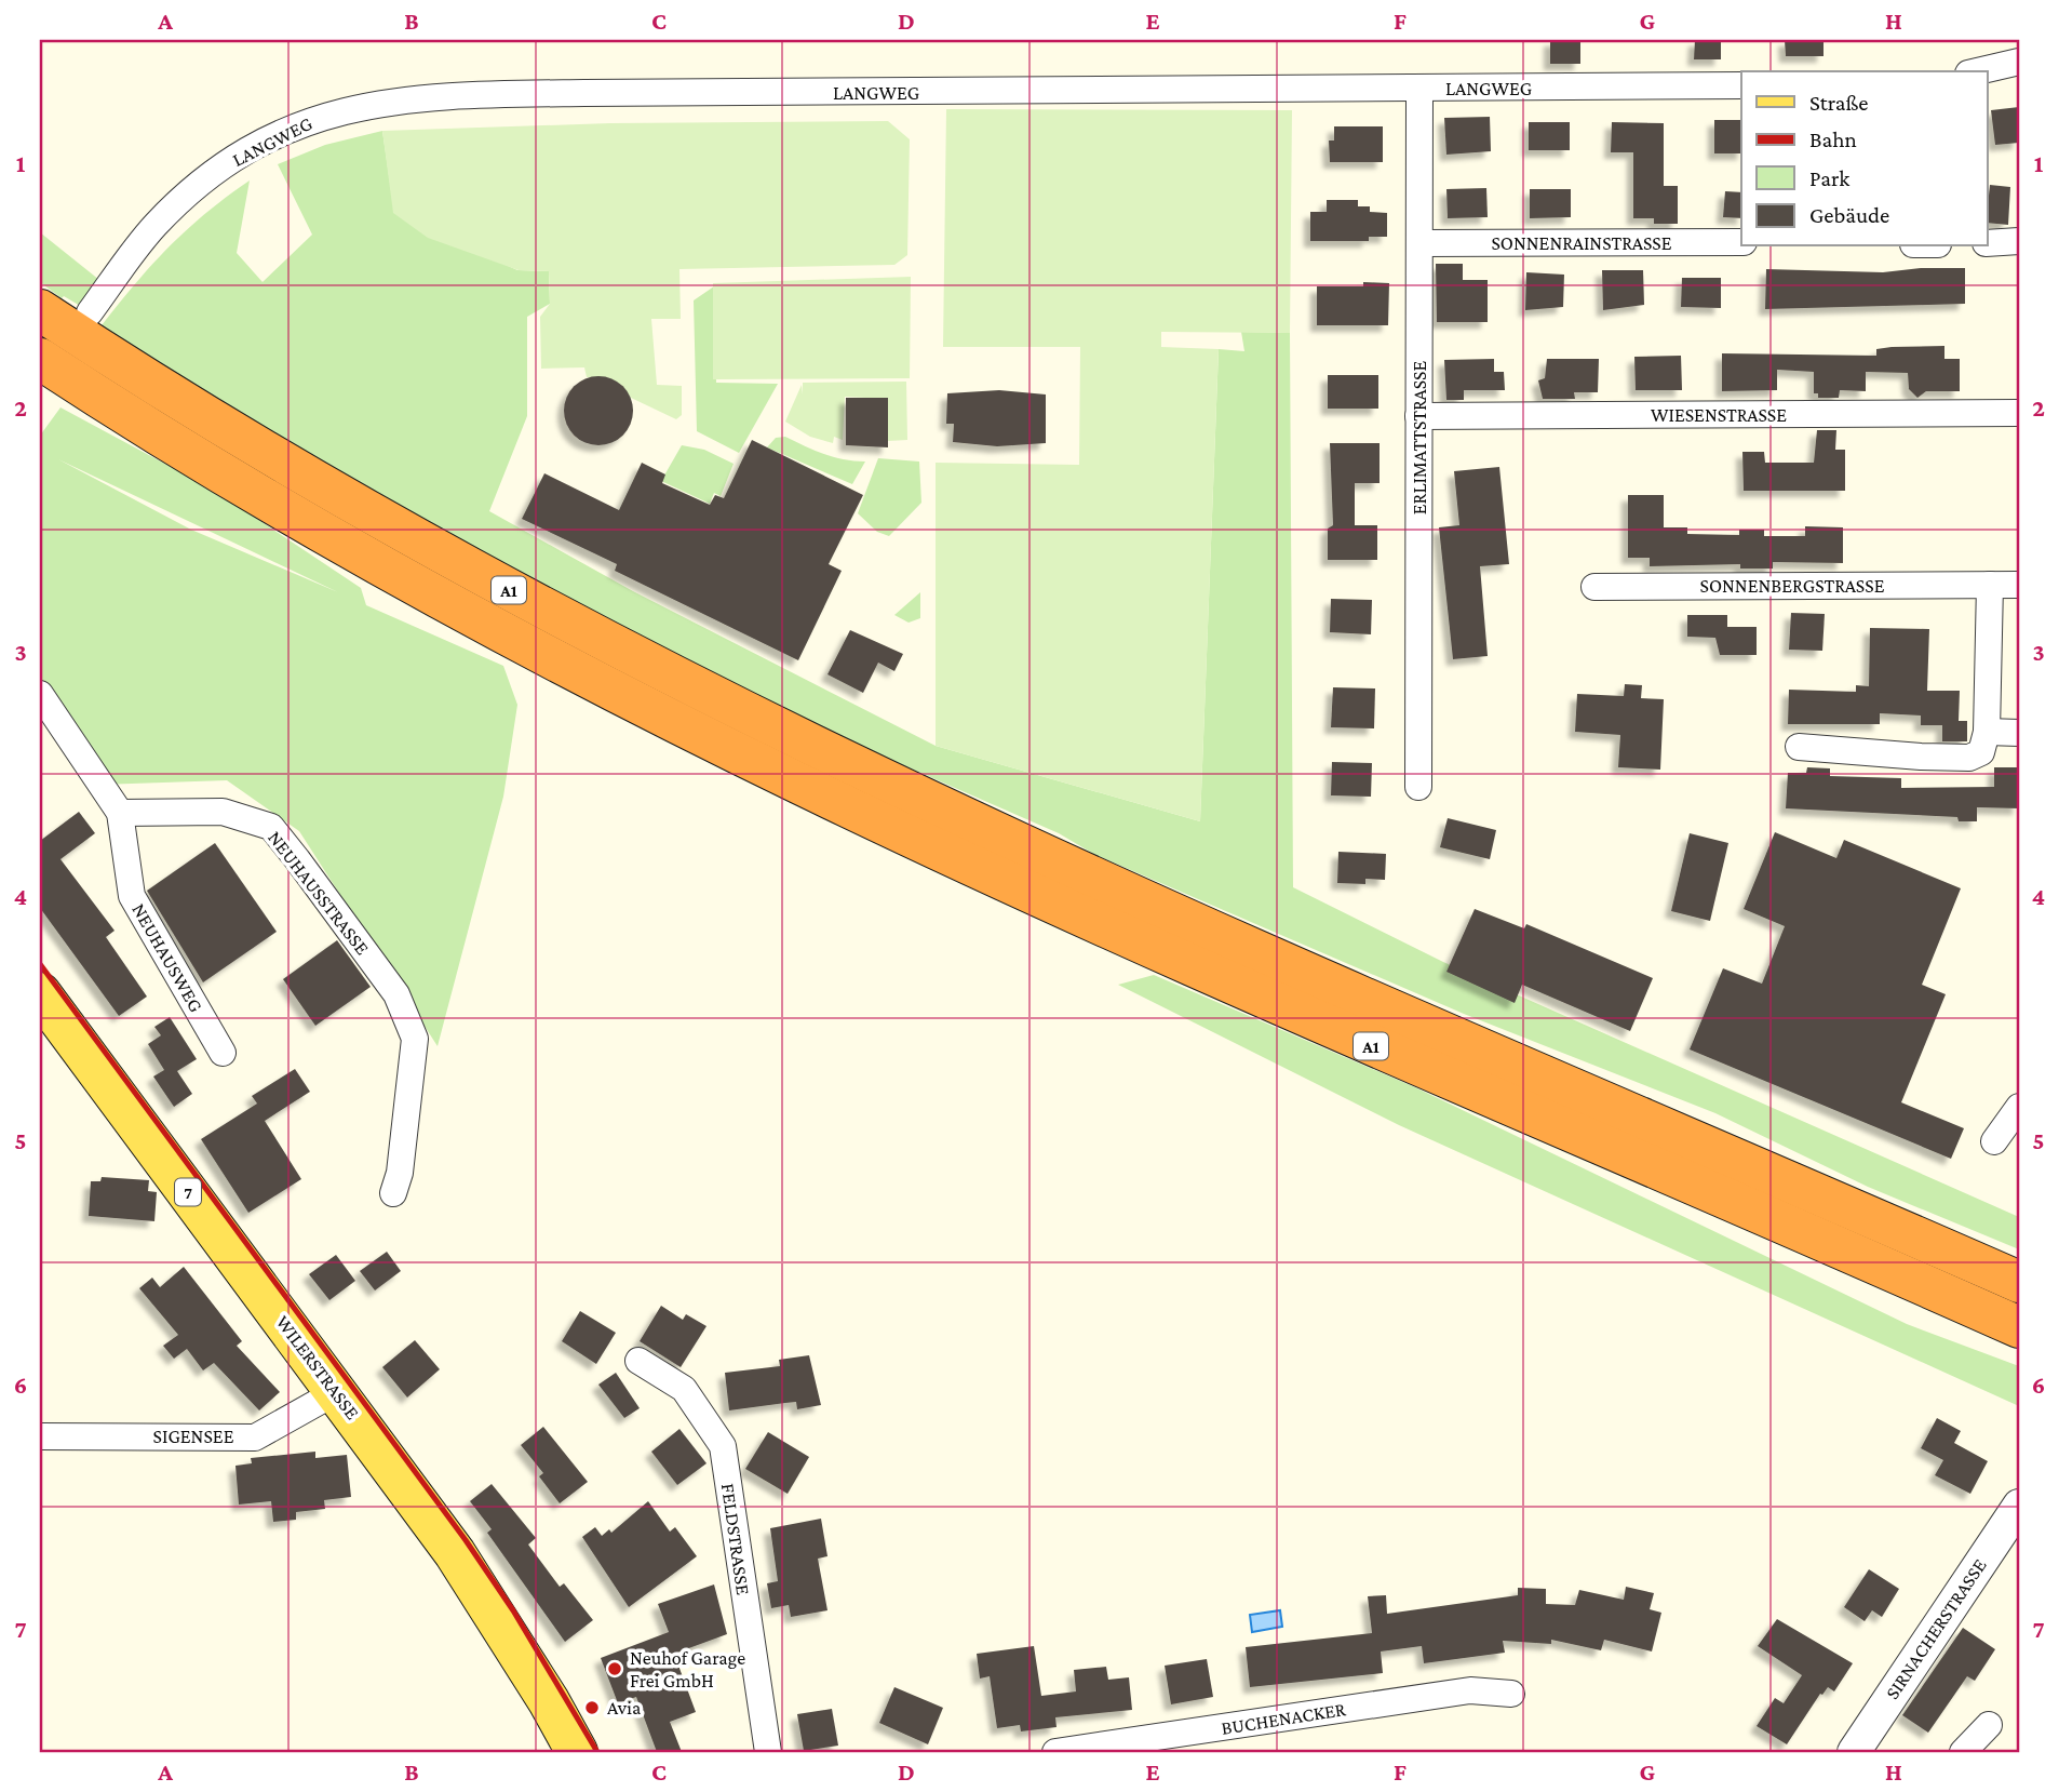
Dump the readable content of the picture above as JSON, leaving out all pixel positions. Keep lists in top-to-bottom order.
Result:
{
  "streets": {
    "highway": ["A1"],
    "main road": ["7", "WILERSTRASSE"],
    "street": [
      "LANGWEG",
      "SONNENRAINSTRASSE",
      "WIESENSTRASSE",
      "ERLIMATTSTRASSE",
      "SONNENBERGSTRASSE",
      "NEUHAUSSTRASSE",
      "NEUHAUSWEG",
      "SIGENSEE",
      "FELDSTRASSE",
      "SIRNACHERSTRASSE",
      "BUCHENACKER"
    ]
  },
  "crossings": [
    ["LANGWEG", "ERLIMATTSTRASSE"],
    ["SONNENRAINSTRASSE", "ERLIMATTSTRASSE"],
    ["WIESENSTRASSE", "ERLIMATTSTRASSE"],
    ["NEUHAUSSTRASSE", "NEUHAUSWEG"],
    ["WILERSTRASSE", "SIGENSEE"]
  ],
  "places": ["Neuhof Garage Frei GmbH", "Avia"],
  "legend": [
    "Straße",
    "Bahn",
    "Park",
    "Gebäude"
  ],
  "grid": {
    "columns": [
      "A",
      "B",
      "C",
      "D",
      "E",
      "F",
      "G",
      "H"
    ],
    "rows": [
      "1",
      "2",
      "3",
      "4",
      "5",
      "6",
      "7"
    ]
  }
}
